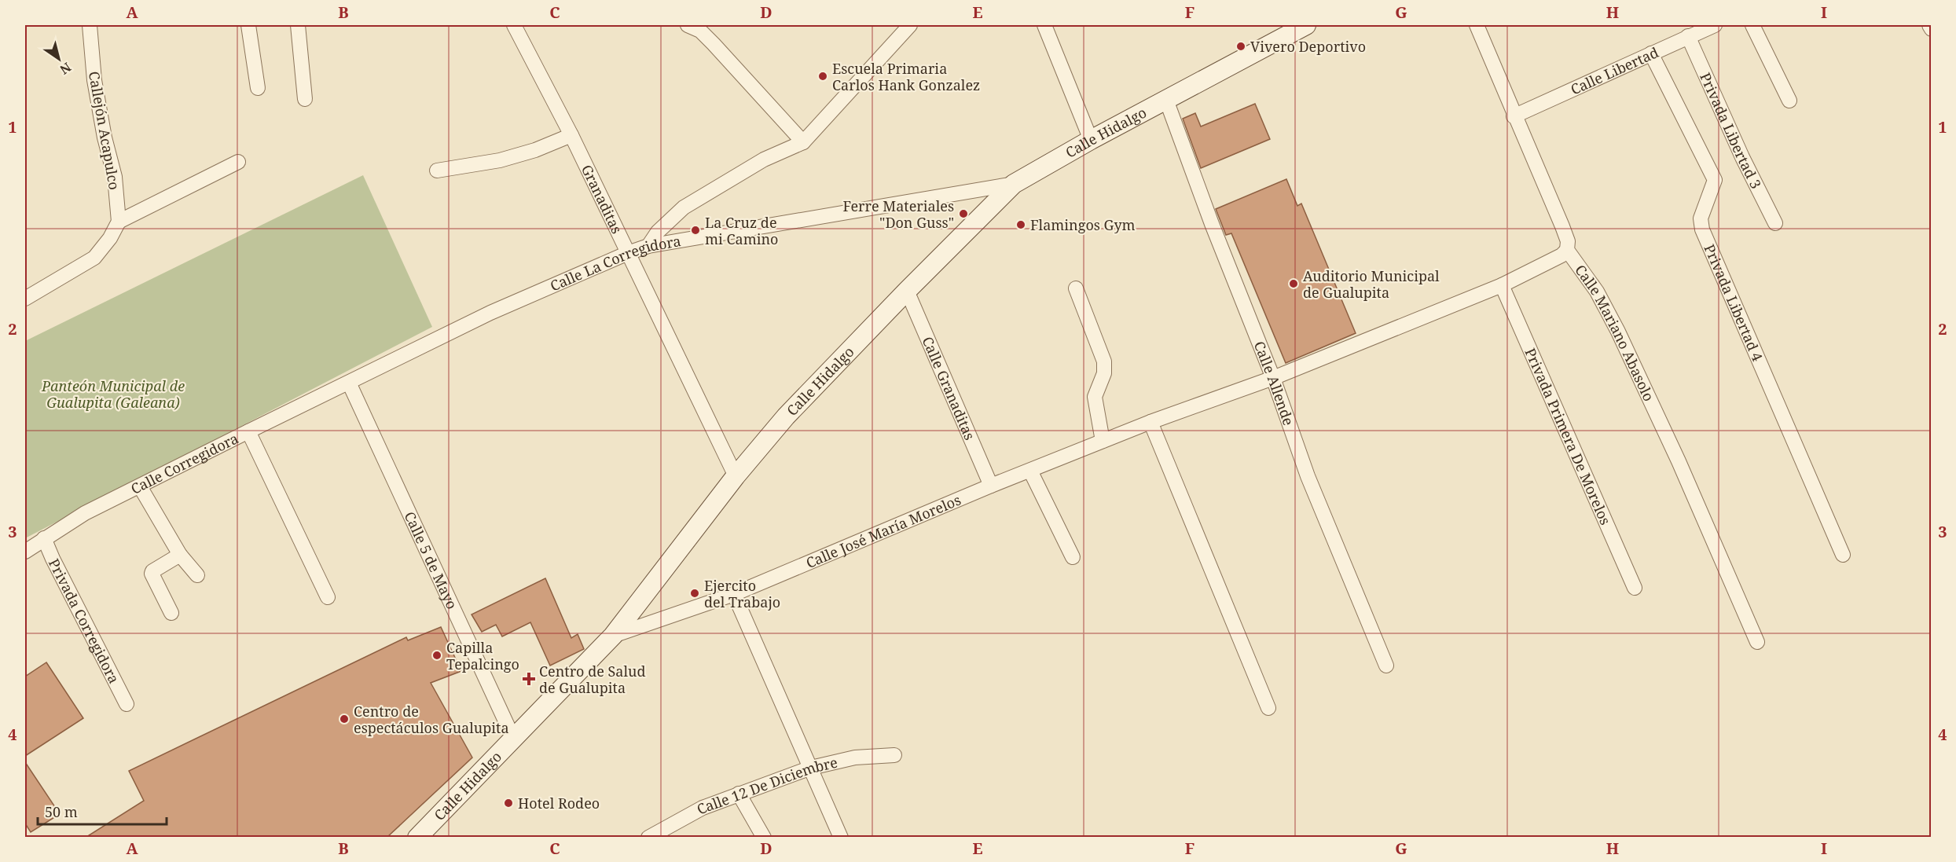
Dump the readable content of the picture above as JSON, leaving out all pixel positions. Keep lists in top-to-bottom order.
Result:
{
  "streets": {
    "main road": ["Calle Hidalgo"],
    "street": [
      "Calle Libertad",
      "Callejón Acapulco",
      "Privada Libertad 3",
      "Granaditas",
      "Calle La Corregidora",
      "Privada Libertad 4",
      "Calle Mariano Abasolo",
      "Calle Allende",
      "Calle Granaditas",
      "Privada Primera De Morelos",
      "Calle Corregidora",
      "Calle José María Morelos",
      "Calle 5 de Mayo",
      "Privada Corregidora",
      "Calle 12 De Diciembre"
    ]
  },
  "crossings": [
    ["Calle Libertad", "Privada Libertad 3"],
    ["Calle Libertad", "Privada Libertad 4"],
    ["Calle Libertad", "Calle Mariano Abasolo"],
    ["Calle Hidalgo", "Granaditas"],
    ["Calle Hidalgo", "Calle La Corregidora"],
    ["Calle Hidalgo", "Calle Allende"],
    ["Calle Hidalgo", "Calle Granaditas"],
    ["Calle Hidalgo", "Calle José María Morelos"],
    ["Calle Hidalgo", "Calle 5 de Mayo"],
    ["Granaditas", "Calle La Corregidora"],
    ["Calle La Corregidora", "Calle Corregidora"],
    ["Calle La Corregidora", "Calle 5 de Mayo"],
    ["Calle Mariano Abasolo", "Calle José María Morelos"],
    ["Calle Allende", "Calle José María Morelos"],
    ["Calle Granaditas", "Calle José María Morelos"],
    ["Privada Primera De Morelos", "Calle José María Morelos"],
    ["Calle Corregidora", "Calle 5 de Mayo"],
    ["Calle Corregidora", "Privada Corregidora"]
  ],
  "parks": ["Panteón Municipal de Gualupita (Galeana)"],
  "places": {
    "other": [
      "Vivero Deportivo",
      "Escuela Primaria Carlos Hank Gonzalez",
      "Ferre Materiales \"Don Guss\"",
      "Flamingos Gym",
      "La Cruz de mi Camino",
      "Auditorio Municipal de Gualupita",
      "Ejercito del Trabajo",
      "Capilla Tepalcingo",
      "Centro de espectáculos Gualupita",
      "Hotel Rodeo"
    ],
    "health": ["Centro de Salud de Gualupita"]
  },
  "scale_bar": "50 m",
  "north": "bottom right",
  "grid": {
    "columns": [
      "A",
      "B",
      "C",
      "D",
      "E",
      "F",
      "G",
      "H",
      "I"
    ],
    "rows": [
      "1",
      "2",
      "3",
      "4"
    ]
  }
}
